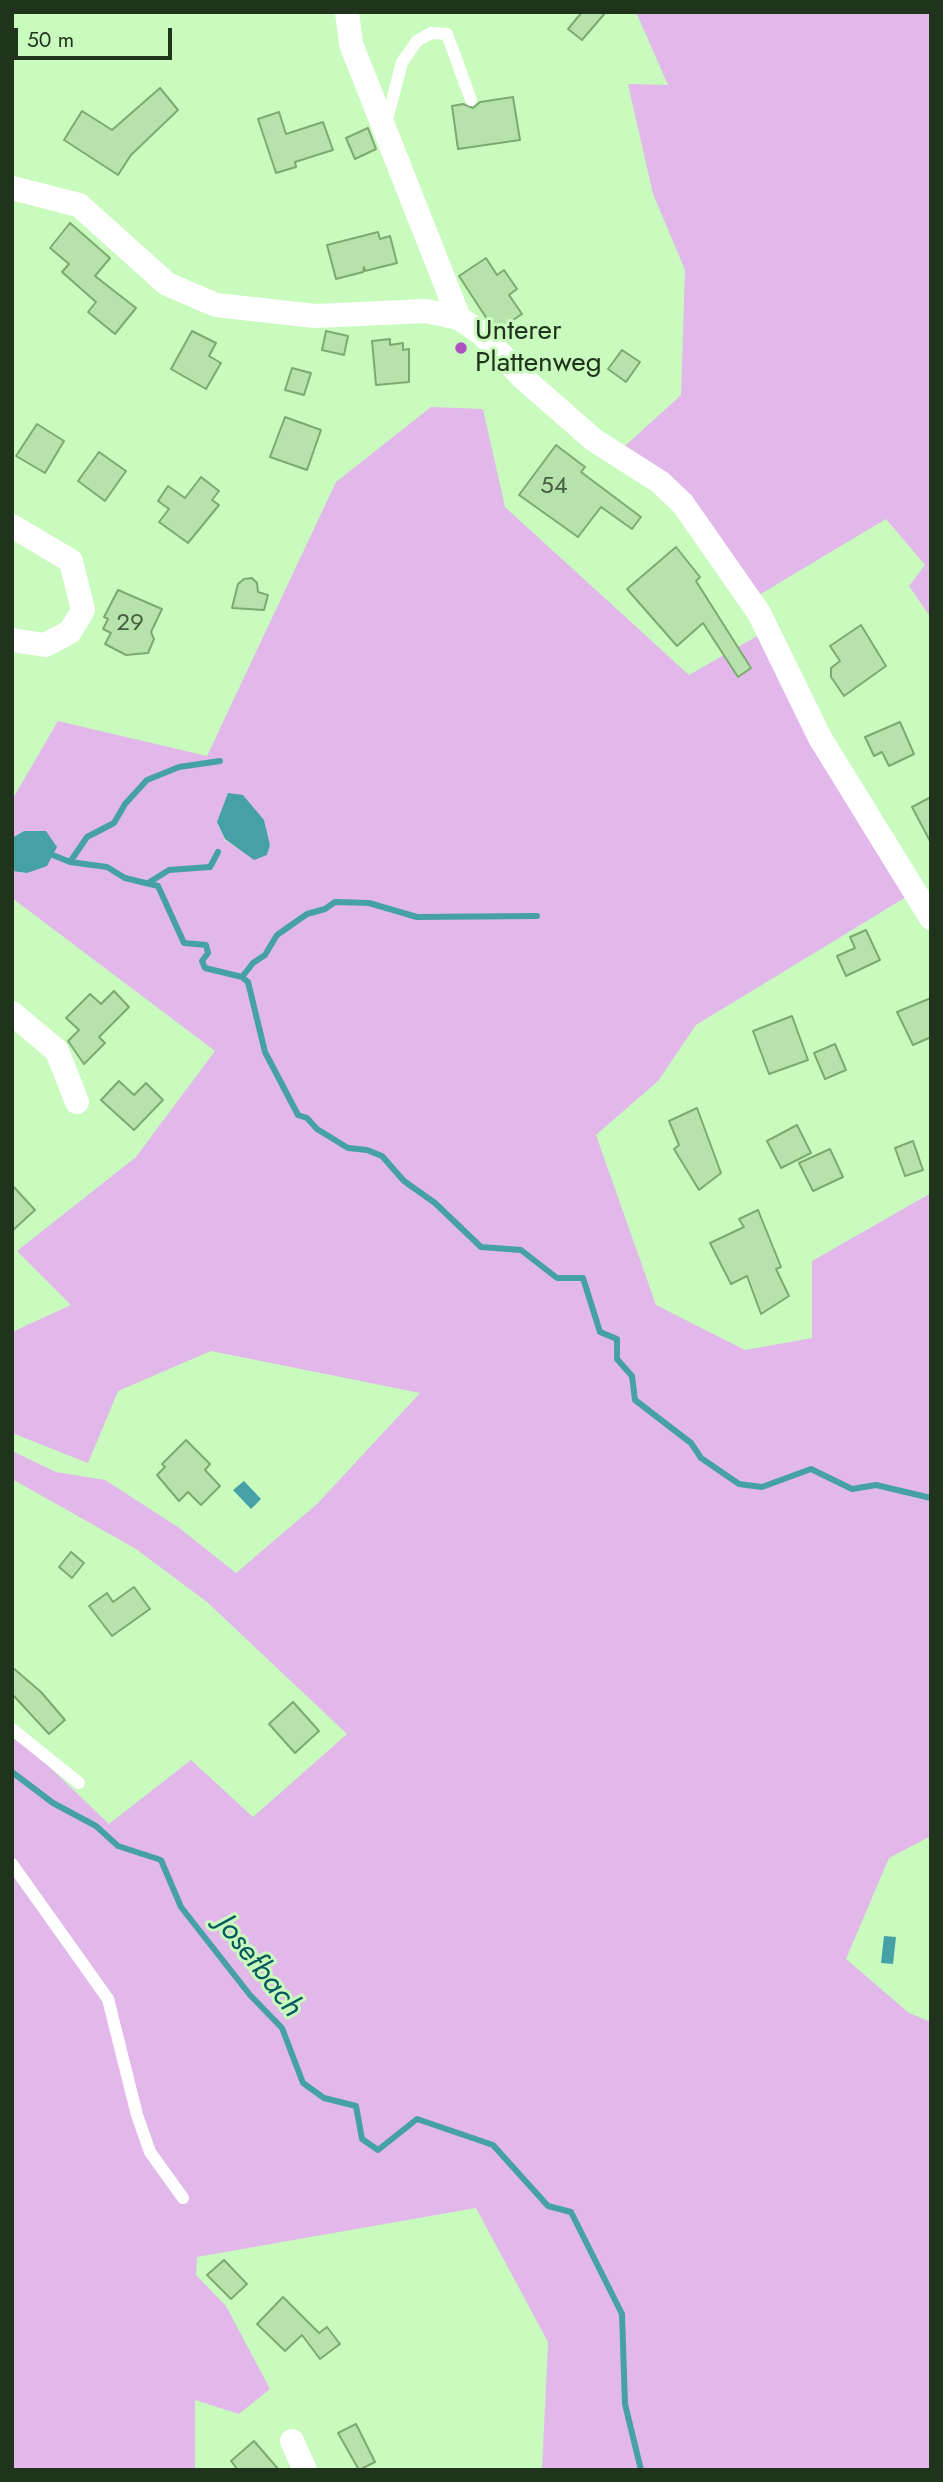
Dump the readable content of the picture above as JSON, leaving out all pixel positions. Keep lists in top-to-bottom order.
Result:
{
  "water": ["Josefbach"],
  "places": ["Unterer Plattenweg"],
  "house_numbers": ["54", "29"],
  "scale_bar": "50 m"
}
